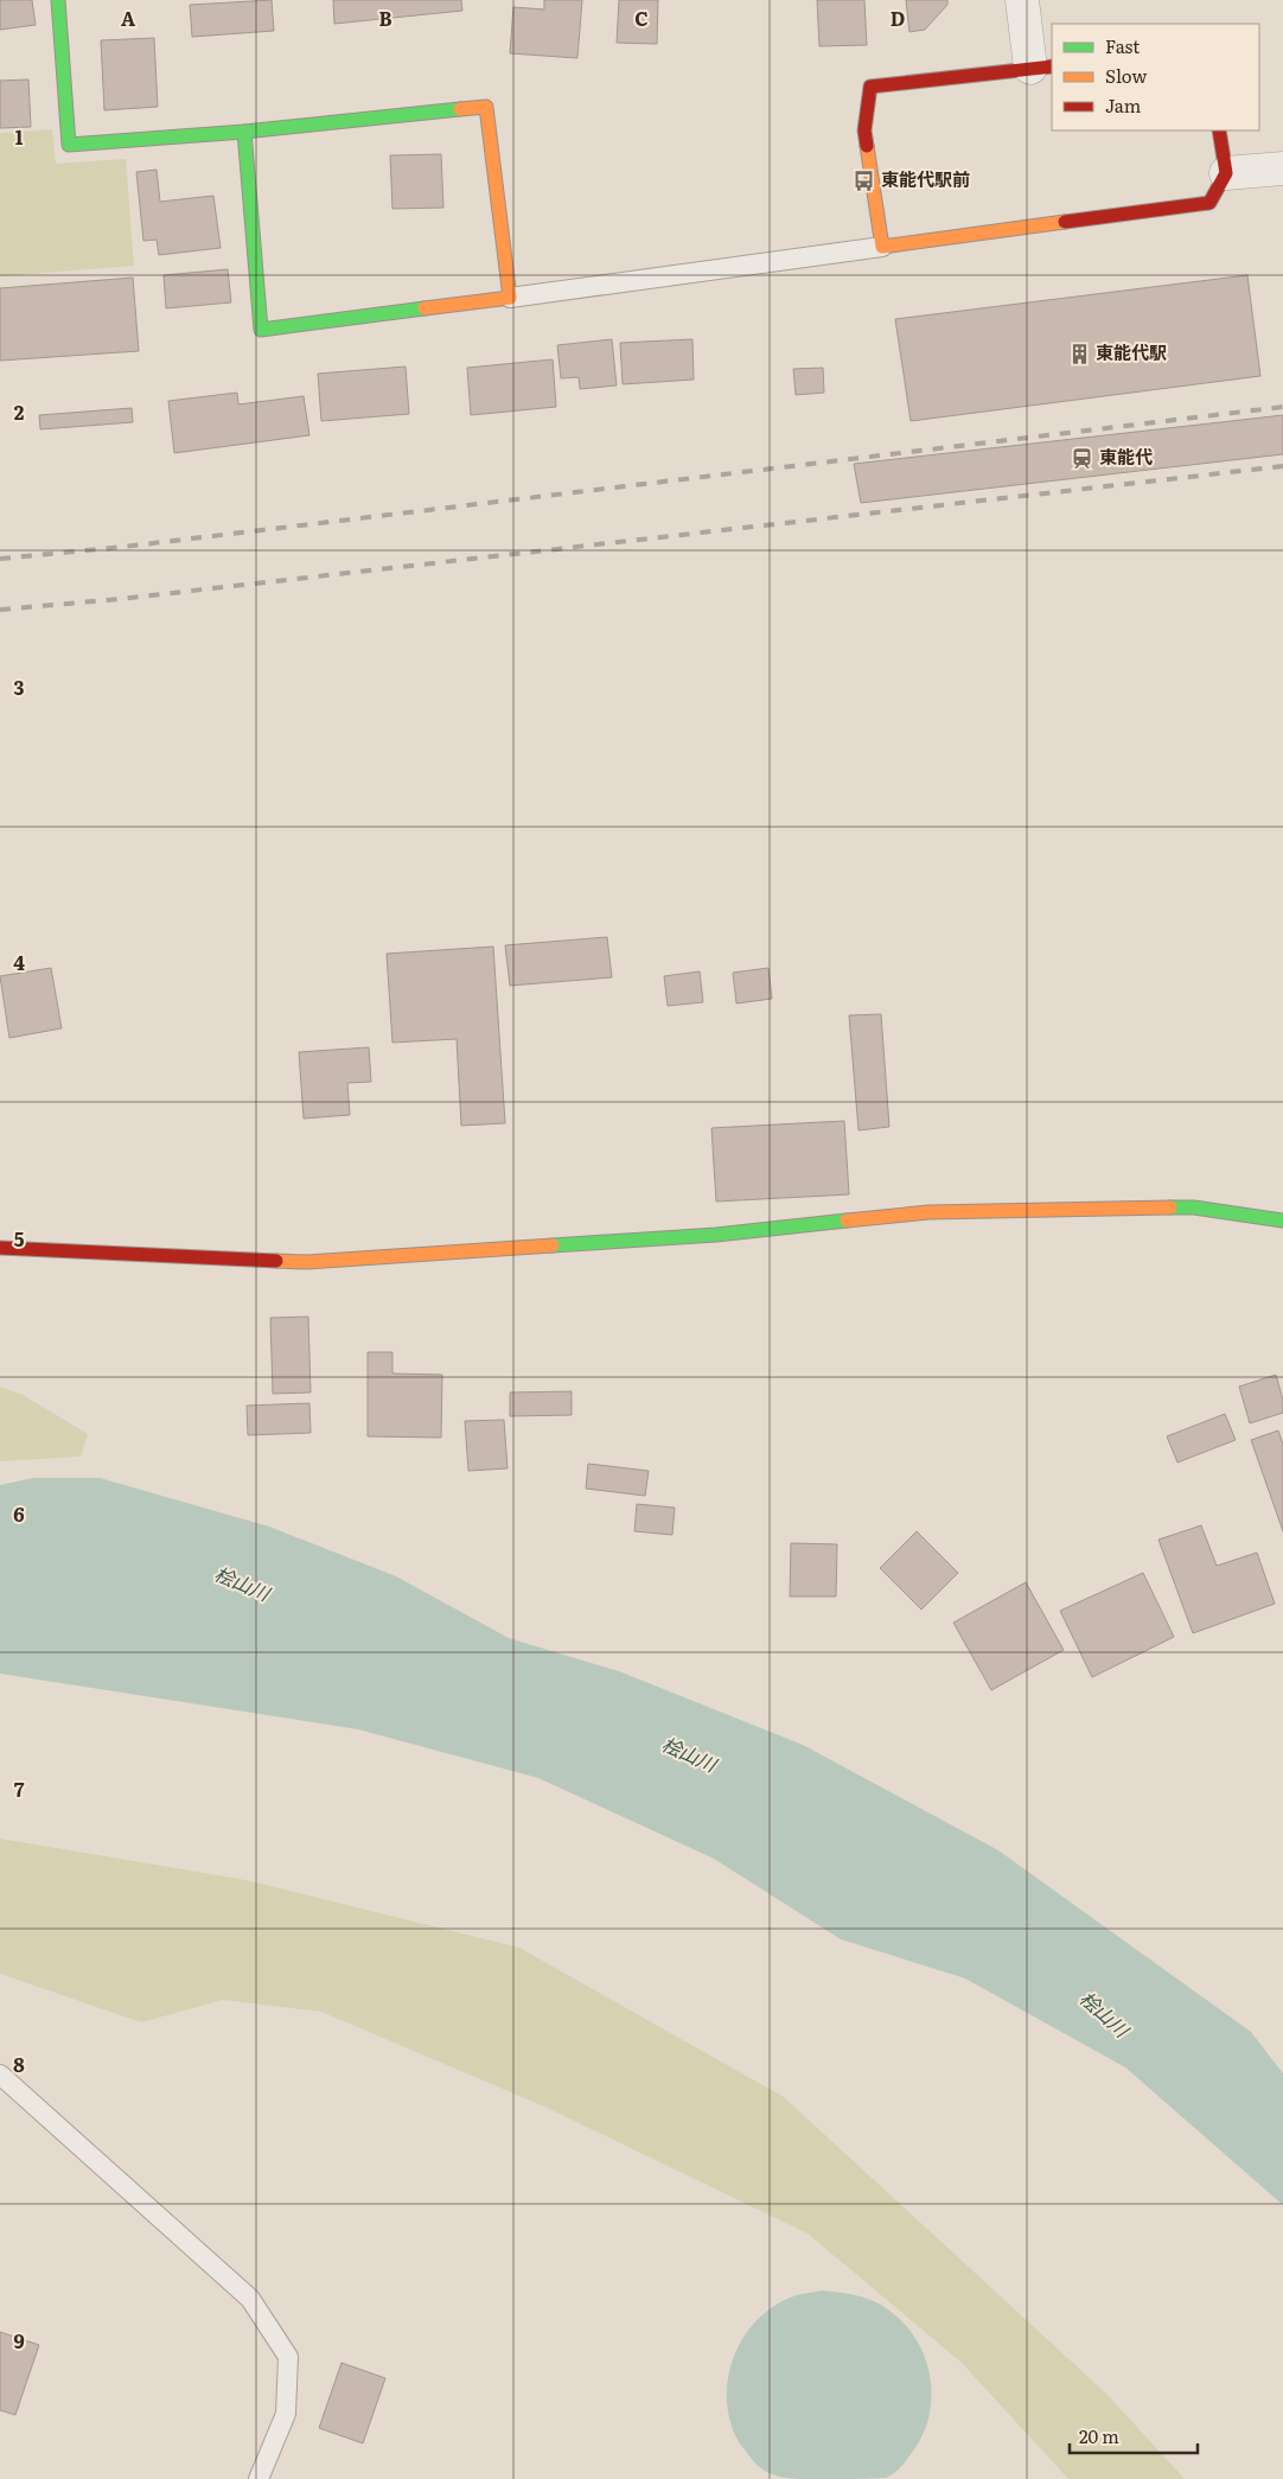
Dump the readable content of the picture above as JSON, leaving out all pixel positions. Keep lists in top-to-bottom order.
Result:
{
  "water": ["桧山川"],
  "places": {
    "bus stop": ["東能代駅前"],
    "building": ["東能代駅"],
    "station": ["東能代"]
  },
  "legend": ["Fast", "Slow", "Jam"],
  "scale_bar": "20 m",
  "grid": {
    "columns": [
      "A",
      "B",
      "C",
      "D"
    ],
    "rows": [
      "1",
      "2",
      "3",
      "4",
      "5",
      "6",
      "7",
      "8",
      "9"
    ]
  }
}
